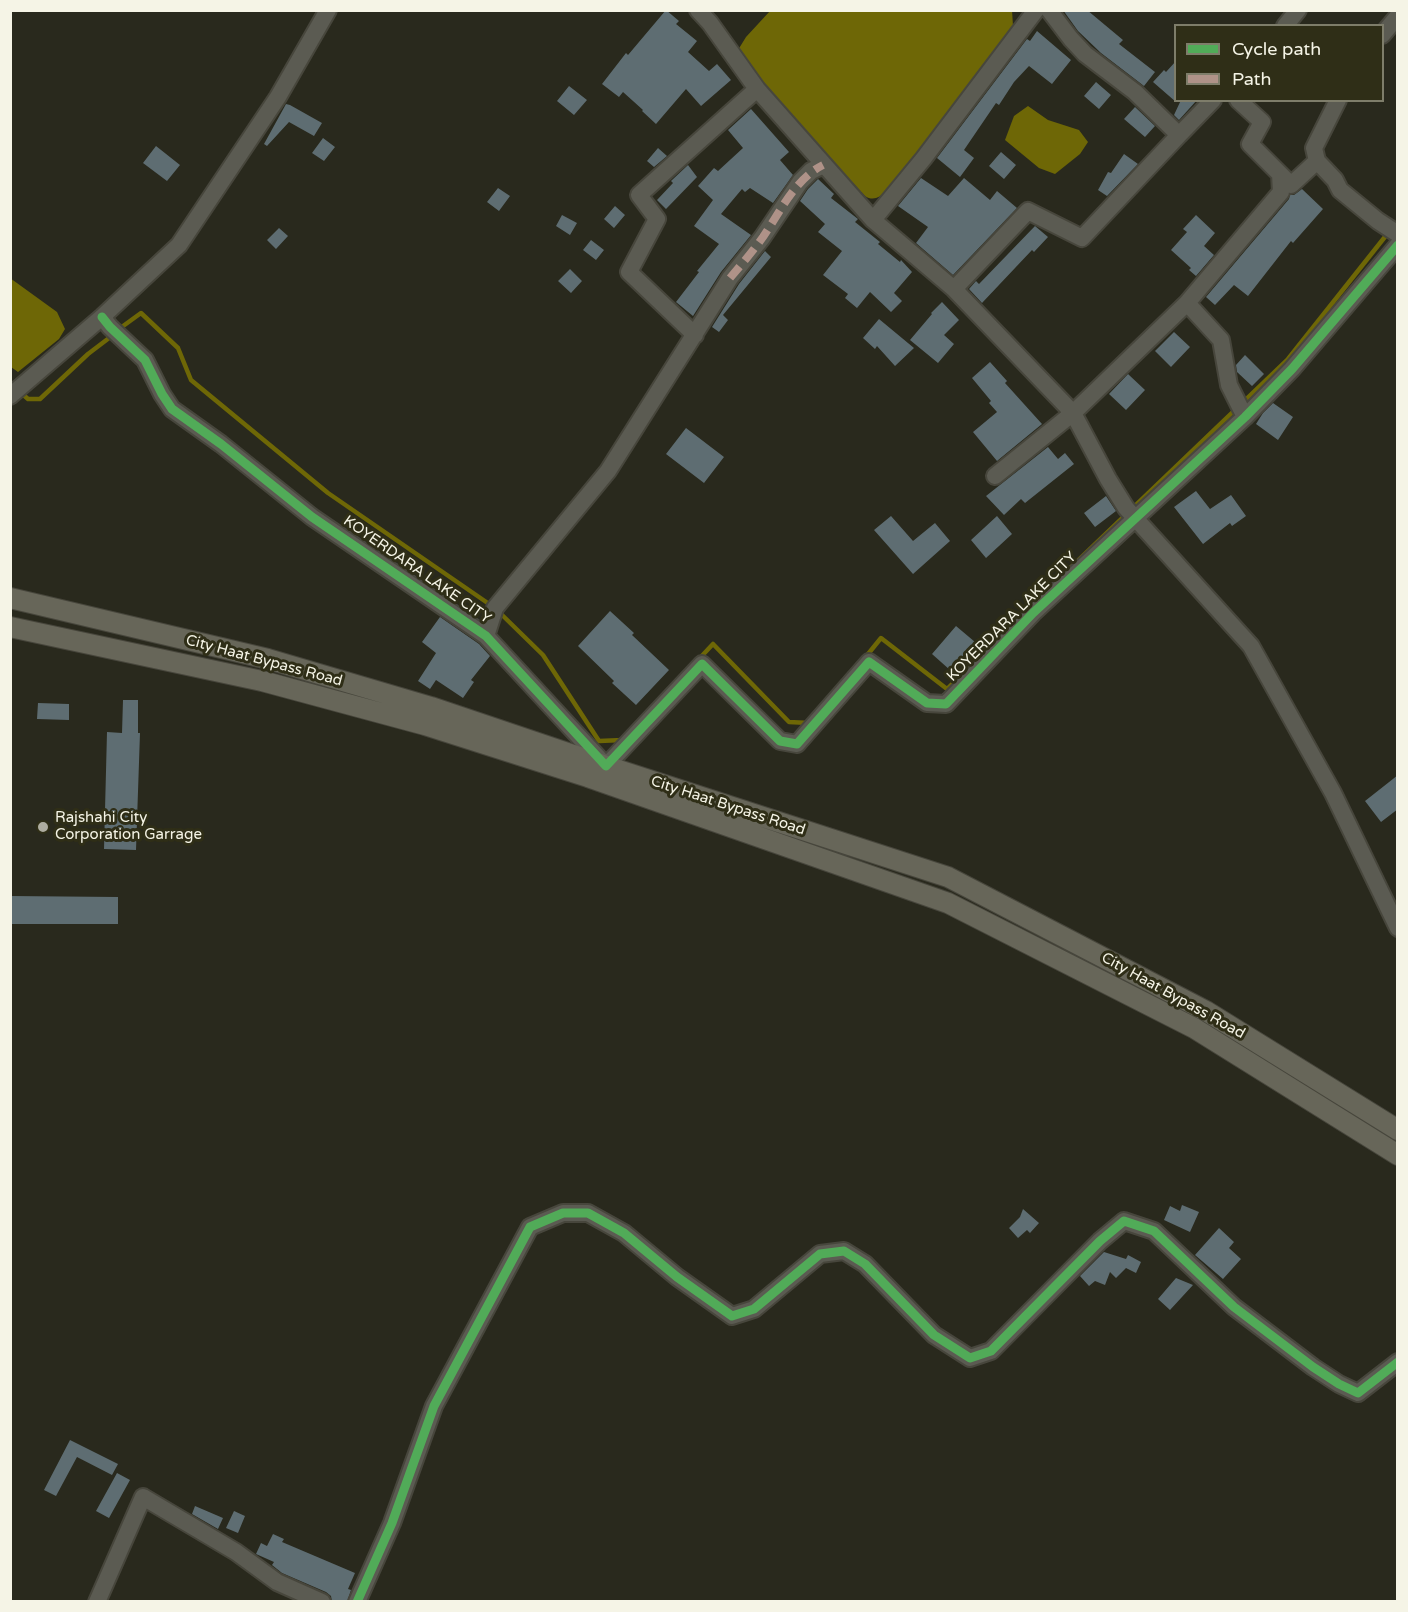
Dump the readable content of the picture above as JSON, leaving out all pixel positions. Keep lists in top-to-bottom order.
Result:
{
  "streets": {
    "main road": ["City Haat Bypass Road"],
    "street": ["KOYERDARA LAKE CITY"]
  },
  "crossings": [
    ["KOYERDARA LAKE CITY", "City Haat Bypass Road"]
  ],
  "places": ["Rajshahi City Corporation Garrage"],
  "legend": ["Cycle path", "Path"]
}
